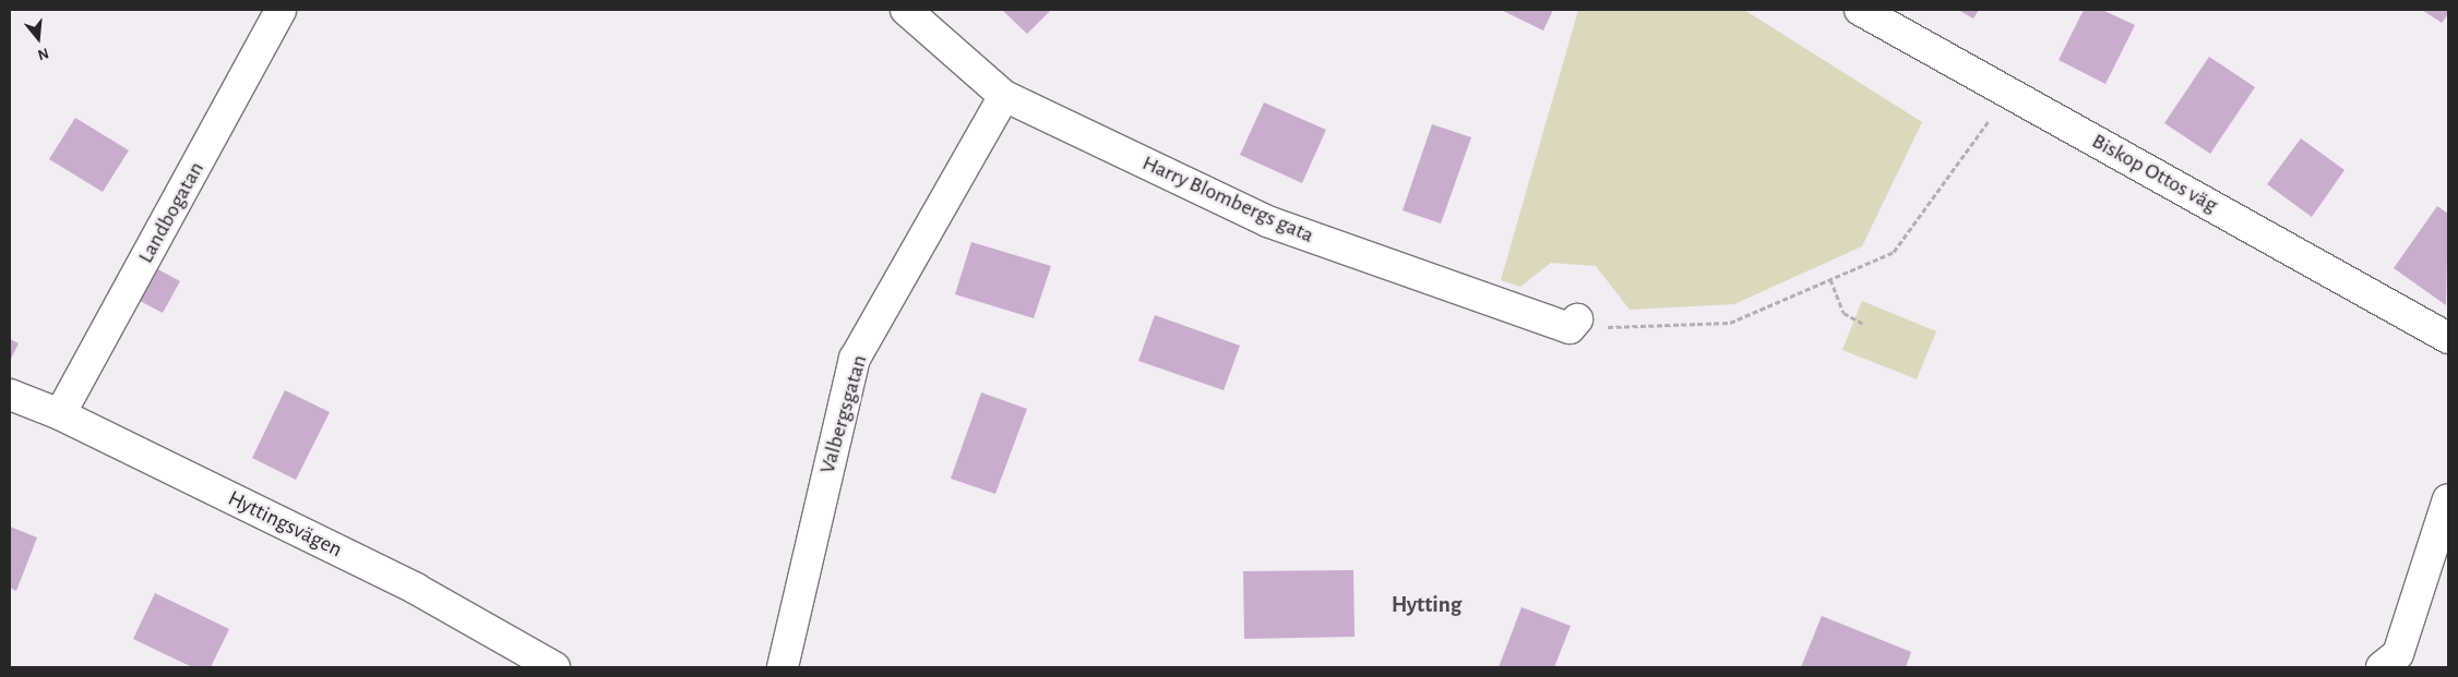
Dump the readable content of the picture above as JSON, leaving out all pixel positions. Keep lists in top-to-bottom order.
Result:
{
  "streets": {
    "street": [
      "Biskop Ottos väg",
      "Harry Blombergs gata",
      "Landbogatan",
      "Valbergsgatan",
      "Hyttingsvägen"
    ]
  },
  "crossings": [
    ["Harry Blombergs gata", "Valbergsgatan"],
    ["Landbogatan", "Hyttingsvägen"]
  ],
  "districts": ["Hytting"],
  "north": "bottom"
}
